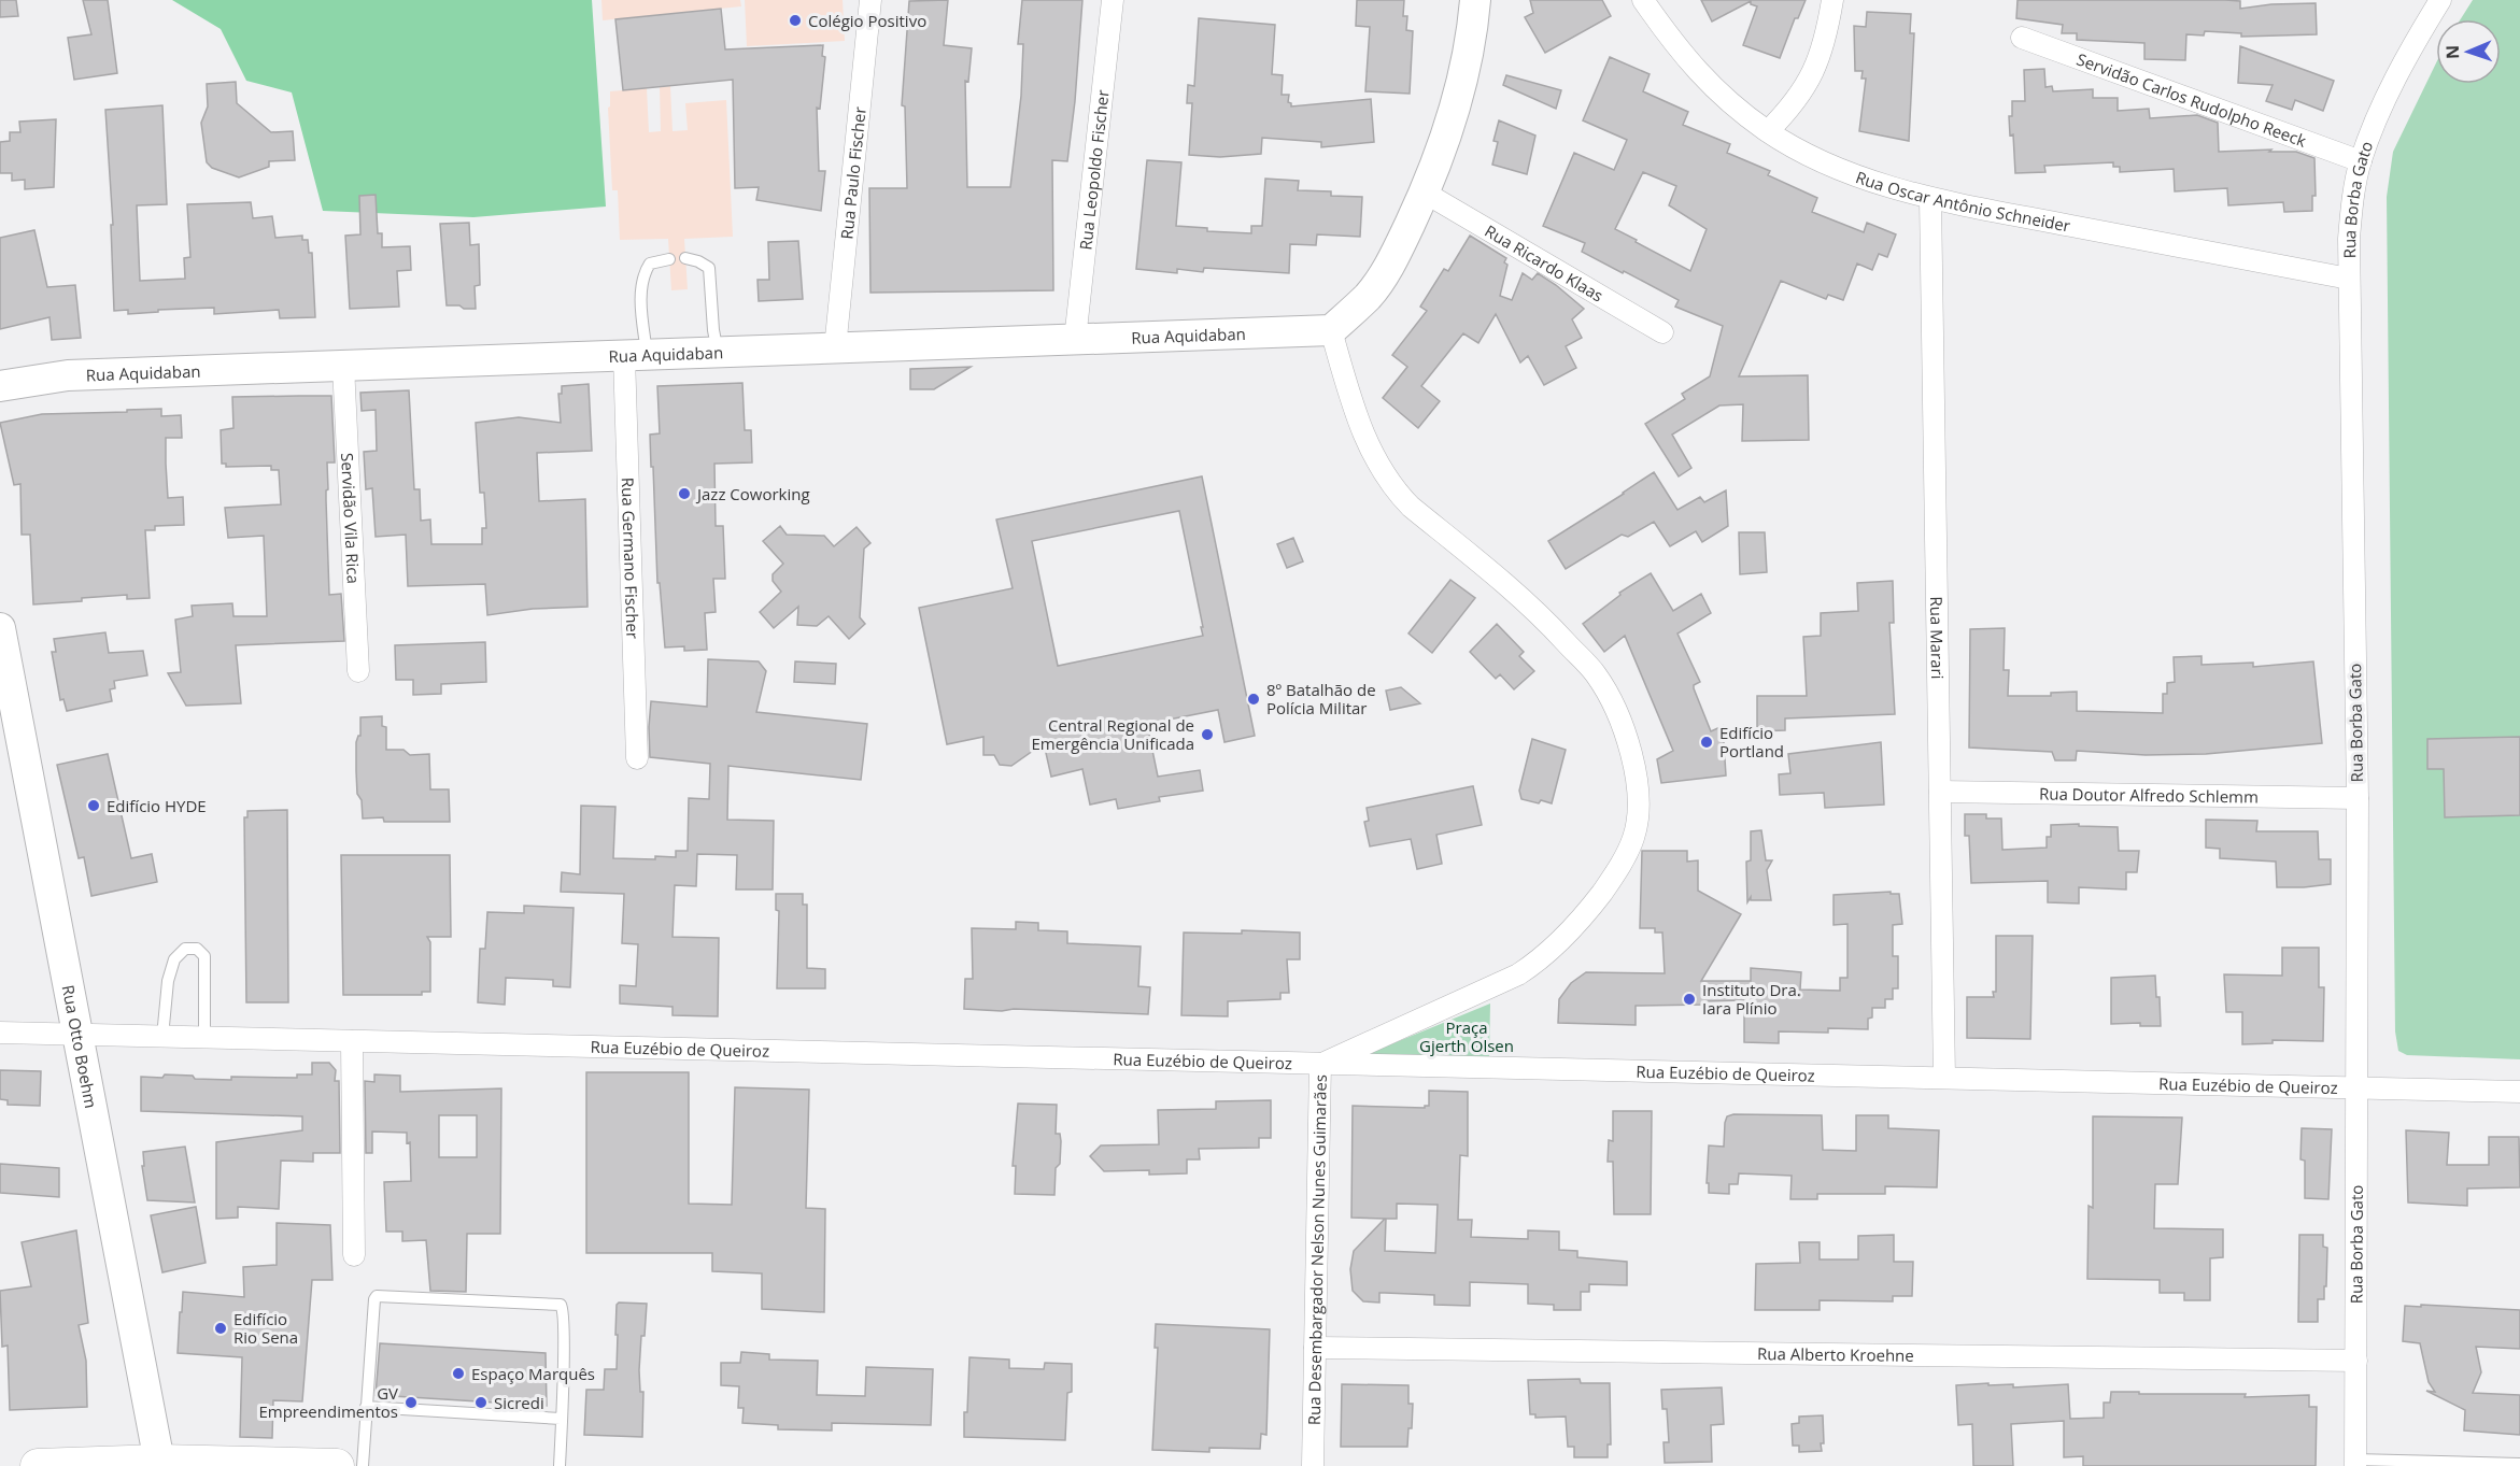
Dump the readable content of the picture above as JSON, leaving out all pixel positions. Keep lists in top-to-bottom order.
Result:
{
  "streets": {
    "street": [
      "Servidão Carlos Rudolpho Reeck",
      "Rua Leopoldo Fischer",
      "Rua Paulo Fischer",
      "Rua Oscar Antônio Schneider",
      "Rua Borba Gato",
      "Rua Ricardo Klaas",
      "Rua Aquidaban",
      "Servidão Vila Rica",
      "Rua Germano Fischer",
      "Rua Marari",
      "Rua Doutor Alfredo Schlemm",
      "Rua Otto Boehm",
      "Rua Euzébio de Queiroz",
      "Rua Desembargador Nelson Nunes Guimarães",
      "Rua Alberto Kroehne"
    ]
  },
  "crossings": [
    ["Servidão Carlos Rudolpho Reeck", "Rua Borba Gato"],
    ["Rua Leopoldo Fischer", "Rua Aquidaban"],
    ["Rua Paulo Fischer", "Rua Aquidaban"],
    ["Rua Oscar Antônio Schneider", "Rua Borba Gato"],
    ["Rua Oscar Antônio Schneider", "Rua Marari"],
    ["Rua Borba Gato", "Rua Doutor Alfredo Schlemm"],
    ["Rua Borba Gato", "Rua Euzébio de Queiroz"],
    ["Rua Borba Gato", "Rua Alberto Kroehne"],
    ["Rua Aquidaban", "Servidão Vila Rica"],
    ["Rua Aquidaban", "Rua Germano Fischer"],
    ["Rua Aquidaban", "Rua Desembargador Nelson Nunes Guimarães"],
    ["Rua Marari", "Rua Doutor Alfredo Schlemm"],
    ["Rua Marari", "Rua Euzébio de Queiroz"],
    ["Rua Otto Boehm", "Rua Euzébio de Queiroz"],
    ["Rua Euzébio de Queiroz", "Rua Desembargador Nelson Nunes Guimarães"],
    ["Rua Desembargador Nelson Nunes Guimarães", "Rua Alberto Kroehne"]
  ],
  "parks": ["Praça Gjerth Olsen"],
  "places": [
    "Colégio Positivo",
    "Jazz Coworking",
    "8º Batalhão de Polícia Militar",
    "Central Regional de Emergência Unificada",
    "Edifício Portland",
    "Edifício HYDE",
    "Instituto Dra. Iara Plínio",
    "Edifício Rio Sena",
    "Espaço Marquês",
    "GV Empreendimentos",
    "Sicredi"
  ],
  "north": "left"
}
